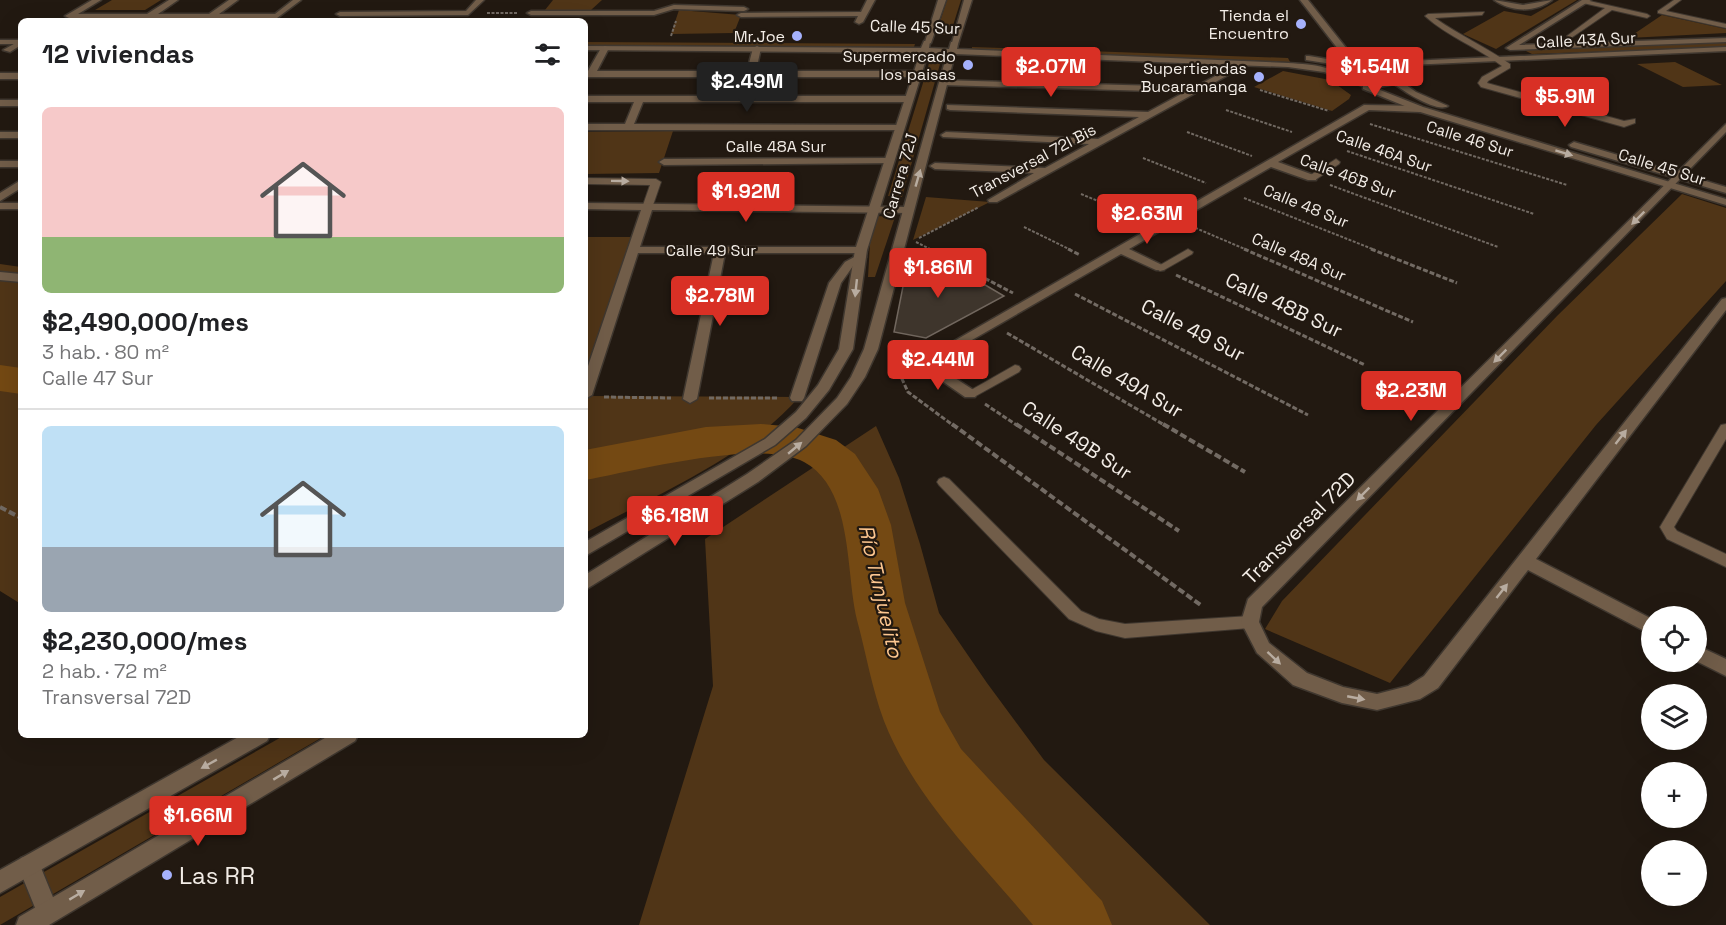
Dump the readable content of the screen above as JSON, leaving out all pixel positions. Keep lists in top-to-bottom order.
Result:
{
  "streets": {
    "street": [
      "Calle 45 Sur",
      "Calle 43A Sur",
      "Calle 48A Sur",
      "Transversal 72I Bis",
      "Carrera 72J",
      "Calle 46B Sur",
      "Calle 49 Sur",
      "Transversal 72D"
    ],
    "path": [
      "Calle 46 Sur",
      "Calle 46A Sur",
      "Calle 48 Sur",
      "Calle 48B Sur",
      "Calle 49A Sur",
      "Calle 49B Sur"
    ]
  },
  "crossings": [
    ["Calle 45 Sur", "Calle 43A Sur"],
    ["Calle 45 Sur", "Transversal 72I Bis"],
    ["Calle 45 Sur", "Carrera 72J"],
    ["Calle 45 Sur", "Transversal 72D"],
    ["Calle 48A Sur", "Carrera 72J"],
    ["Carrera 72J", "Calle 49 Sur"]
  ],
  "one_way": ["Transversal 72D"],
  "water": ["Río Tunjuelito"],
  "places": [
    "Tienda el Encuentro",
    "Mr.Joe",
    "Supermercado los paisas",
    "Supertiendas Bucaramanga",
    "Las RR"
  ],
  "page": {
    "heading": "12 viviendas",
    "price": [
      "$2.07M",
      "$1.54M",
      "$2.49M",
      "$5.9M",
      "$1.92M",
      "$2.63M",
      "$1.86M",
      "$2.78M",
      "$2.44M",
      "$2.23M",
      "$6.18M",
      "$1.66M"
    ],
    "list": [
      {
        "name": "$2,490,000/mes",
        "note": "3 hab. · 80 m² · Calle 47 Sur"
      },
      {
        "name": "$2,230,000/mes",
        "note": "2 hab. · 72 m² · Transversal 72D"
      }
    ],
    "map_buttons": ["+", "−"]
  }
}
